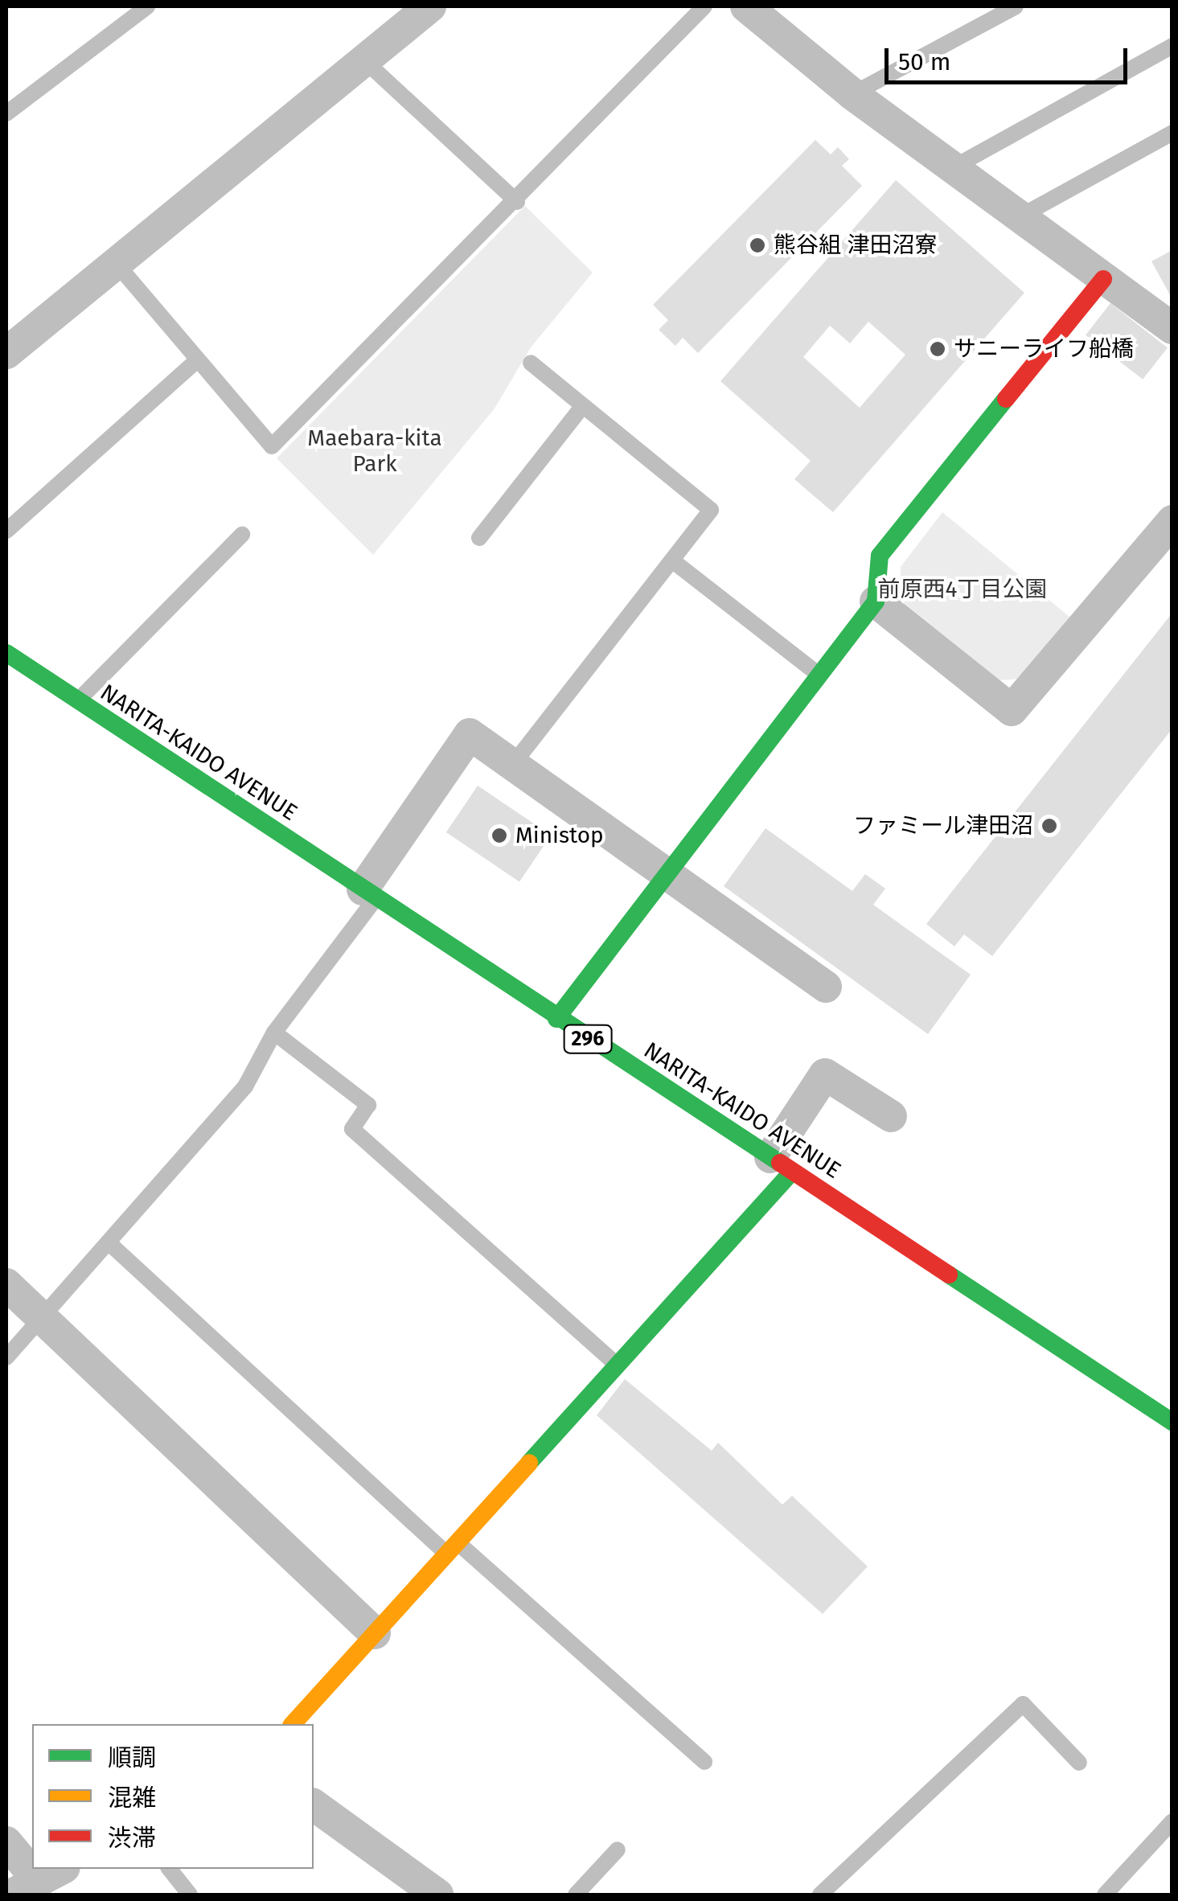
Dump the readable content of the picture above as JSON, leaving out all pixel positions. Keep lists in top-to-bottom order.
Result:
{
  "streets": {
    "main road": ["NARITA-KAIDO AVENUE", "296"]
  },
  "parks": ["Maebara-kita Park", "前原西4丁目公園"],
  "places": [
    "熊谷組 津田沼寮",
    "サニーライフ船橋",
    "ファミール津田沼",
    "Ministop"
  ],
  "legend": ["順調", "混雑", "渋滞"],
  "scale_bar": "50 m"
}
